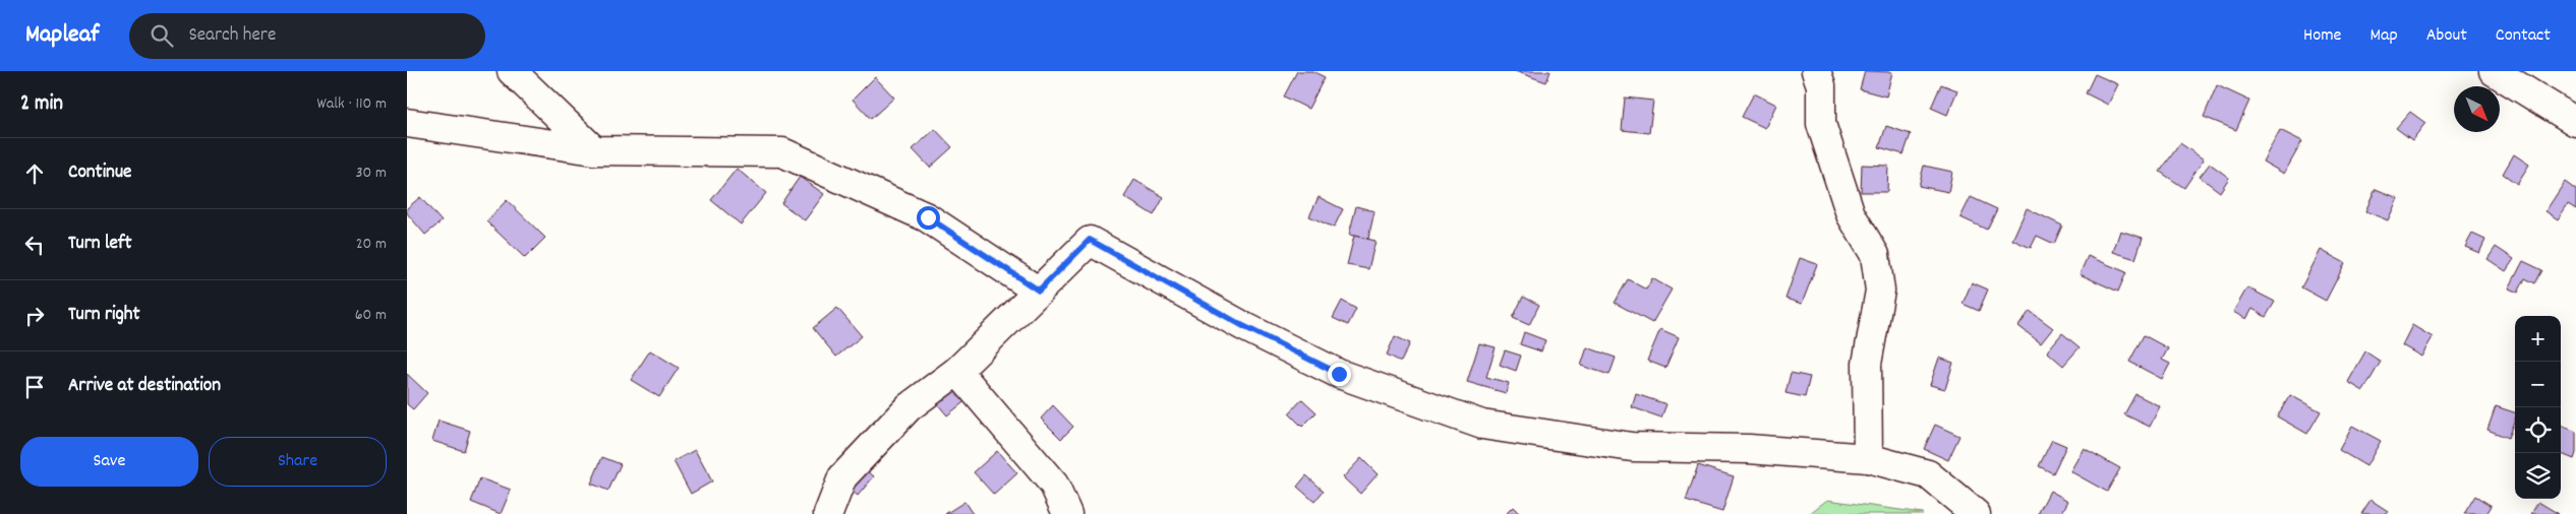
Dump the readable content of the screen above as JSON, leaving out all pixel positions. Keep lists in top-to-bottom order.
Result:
{
  "north": "bottom right",
  "page": {
    "header": "Mapleaf",
    "search": "Search here",
    "nav": [
      "Home",
      "Map",
      "About",
      "Contact"
    ],
    "heading": ["2 min", "Walk · 110 m"],
    "list": [
      ["Continue", "30 m"],
      ["Turn left", "20 m"],
      ["Turn right", "60 m"],
      "Arrive at destination"
    ],
    "map_buttons": ["+", "−"],
    "buttons": ["Save", "Share"]
  }
}
